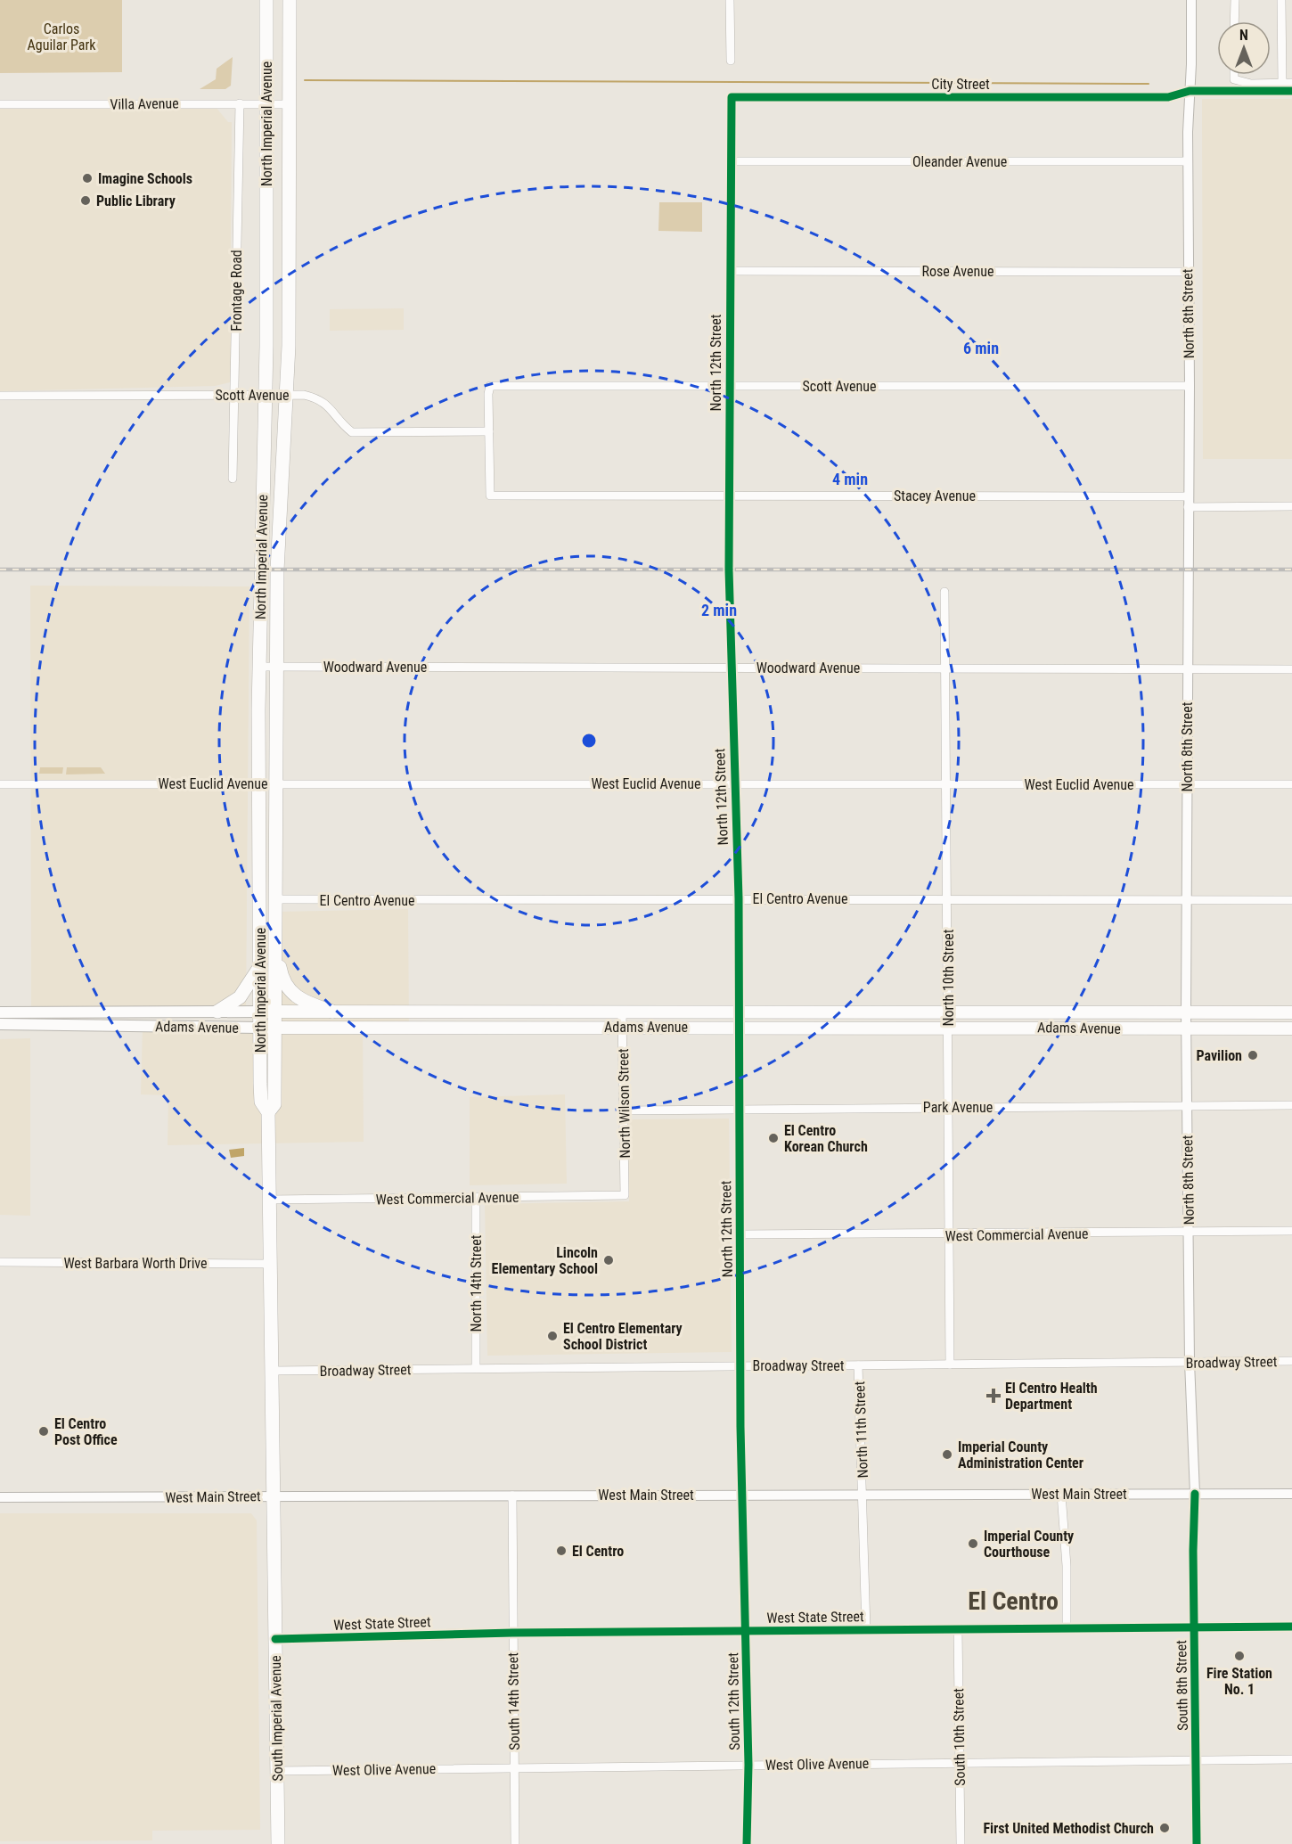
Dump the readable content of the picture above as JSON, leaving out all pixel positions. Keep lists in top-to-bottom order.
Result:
{
  "streets": {
    "highway": ["North Imperial Avenue", "South Imperial Avenue"],
    "main road": ["Adams Avenue"],
    "street": [
      "City Street",
      "Villa Avenue",
      "Oleander Avenue",
      "Rose Avenue",
      "Frontage Road",
      "North 8th Street",
      "North 12th Street",
      "Scott Avenue",
      "Stacey Avenue",
      "Woodward Avenue",
      "West Euclid Avenue",
      "El Centro Avenue",
      "North 10th Street",
      "North Wilson Street",
      "Park Avenue",
      "West Commercial Avenue",
      "West Barbara Worth Drive",
      "North 14th Street",
      "Broadway Street",
      "North 11th Street",
      "West Main Street",
      "West State Street",
      "South 8th Street",
      "South 14th Street",
      "South 12th Street",
      "South 10th Street",
      "West Olive Avenue"
    ]
  },
  "crossings": [
    ["City Street", "North 8th Street"],
    ["City Street", "North 12th Street"],
    ["Villa Avenue", "North Imperial Avenue"],
    ["Villa Avenue", "Frontage Road"],
    ["North Imperial Avenue", "Scott Avenue"],
    ["North Imperial Avenue", "Woodward Avenue"],
    ["North Imperial Avenue", "West Euclid Avenue"],
    ["North Imperial Avenue", "El Centro Avenue"],
    ["North Imperial Avenue", "Adams Avenue"],
    ["North Imperial Avenue", "West Commercial Avenue"],
    ["North Imperial Avenue", "West Barbara Worth Drive"],
    ["North Imperial Avenue", "Broadway Street"],
    ["North Imperial Avenue", "West Main Street"],
    ["North Imperial Avenue", "South Imperial Avenue"],
    ["Oleander Avenue", "North 8th Street"],
    ["Oleander Avenue", "North 12th Street"],
    ["Rose Avenue", "North 8th Street"],
    ["Rose Avenue", "North 12th Street"],
    ["Frontage Road", "Scott Avenue"],
    ["North 8th Street", "Scott Avenue"],
    ["North 8th Street", "Stacey Avenue"],
    ["North 8th Street", "Woodward Avenue"],
    ["North 8th Street", "West Euclid Avenue"],
    ["North 8th Street", "El Centro Avenue"],
    ["North 8th Street", "Adams Avenue"],
    ["North 8th Street", "Park Avenue"],
    ["North 8th Street", "West Commercial Avenue"],
    ["North 8th Street", "Broadway Street"],
    ["North 8th Street", "West Main Street"],
    ["North 8th Street", "South 8th Street"],
    ["North 12th Street", "Scott Avenue"],
    ["North 12th Street", "Stacey Avenue"],
    ["North 12th Street", "Woodward Avenue"],
    ["North 12th Street", "West Euclid Avenue"],
    ["North 12th Street", "El Centro Avenue"],
    ["North 12th Street", "Adams Avenue"],
    ["North 12th Street", "Park Avenue"],
    ["North 12th Street", "West Commercial Avenue"],
    ["North 12th Street", "Broadway Street"],
    ["North 12th Street", "West Main Street"],
    ["North 12th Street", "South 12th Street"],
    ["Scott Avenue", "Stacey Avenue"],
    ["Woodward Avenue", "North 10th Street"],
    ["West Euclid Avenue", "North 10th Street"],
    ["El Centro Avenue", "North 10th Street"],
    ["North 10th Street", "Adams Avenue"],
    ["North 10th Street", "Park Avenue"],
    ["North 10th Street", "West Commercial Avenue"],
    ["North 10th Street", "Broadway Street"],
    ["Adams Avenue", "North Wilson Street"],
    ["North Wilson Street", "Park Avenue"],
    ["North Wilson Street", "West Commercial Avenue"],
    ["West Commercial Avenue", "North 14th Street"],
    ["North 14th Street", "Broadway Street"],
    ["Broadway Street", "North 11th Street"],
    ["North 11th Street", "West Main Street"],
    ["North 11th Street", "West State Street"],
    ["West Main Street", "South 8th Street"],
    ["West Main Street", "South 14th Street"],
    ["West Main Street", "South 12th Street"],
    ["West Main Street", "South Imperial Avenue"],
    ["West State Street", "South 8th Street"],
    ["West State Street", "South 14th Street"],
    ["West State Street", "South 12th Street"],
    ["West State Street", "South Imperial Avenue"],
    ["West State Street", "South 10th Street"],
    ["South 8th Street", "West Olive Avenue"],
    ["South 14th Street", "West Olive Avenue"],
    ["South 12th Street", "West Olive Avenue"],
    ["South Imperial Avenue", "West Olive Avenue"],
    ["South 10th Street", "West Olive Avenue"]
  ],
  "districts": ["El Centro"],
  "parks": ["Carlos Aguilar Park"],
  "places": {
    "other": [
      "Imagine Schools",
      "Public Library",
      "Pavilion",
      "El Centro Korean Church",
      "Lincoln Elementary School",
      "El Centro Elementary School District",
      "El Centro Post Office",
      "Imperial County Administration Center",
      "Imperial County Courthouse",
      "El Centro",
      "Fire Station No. 1",
      "First United Methodist Church"
    ],
    "health": ["El Centro Health Department"]
  },
  "north": "top",
  "rings": ["6 min", "4 min", "2 min"]
}
